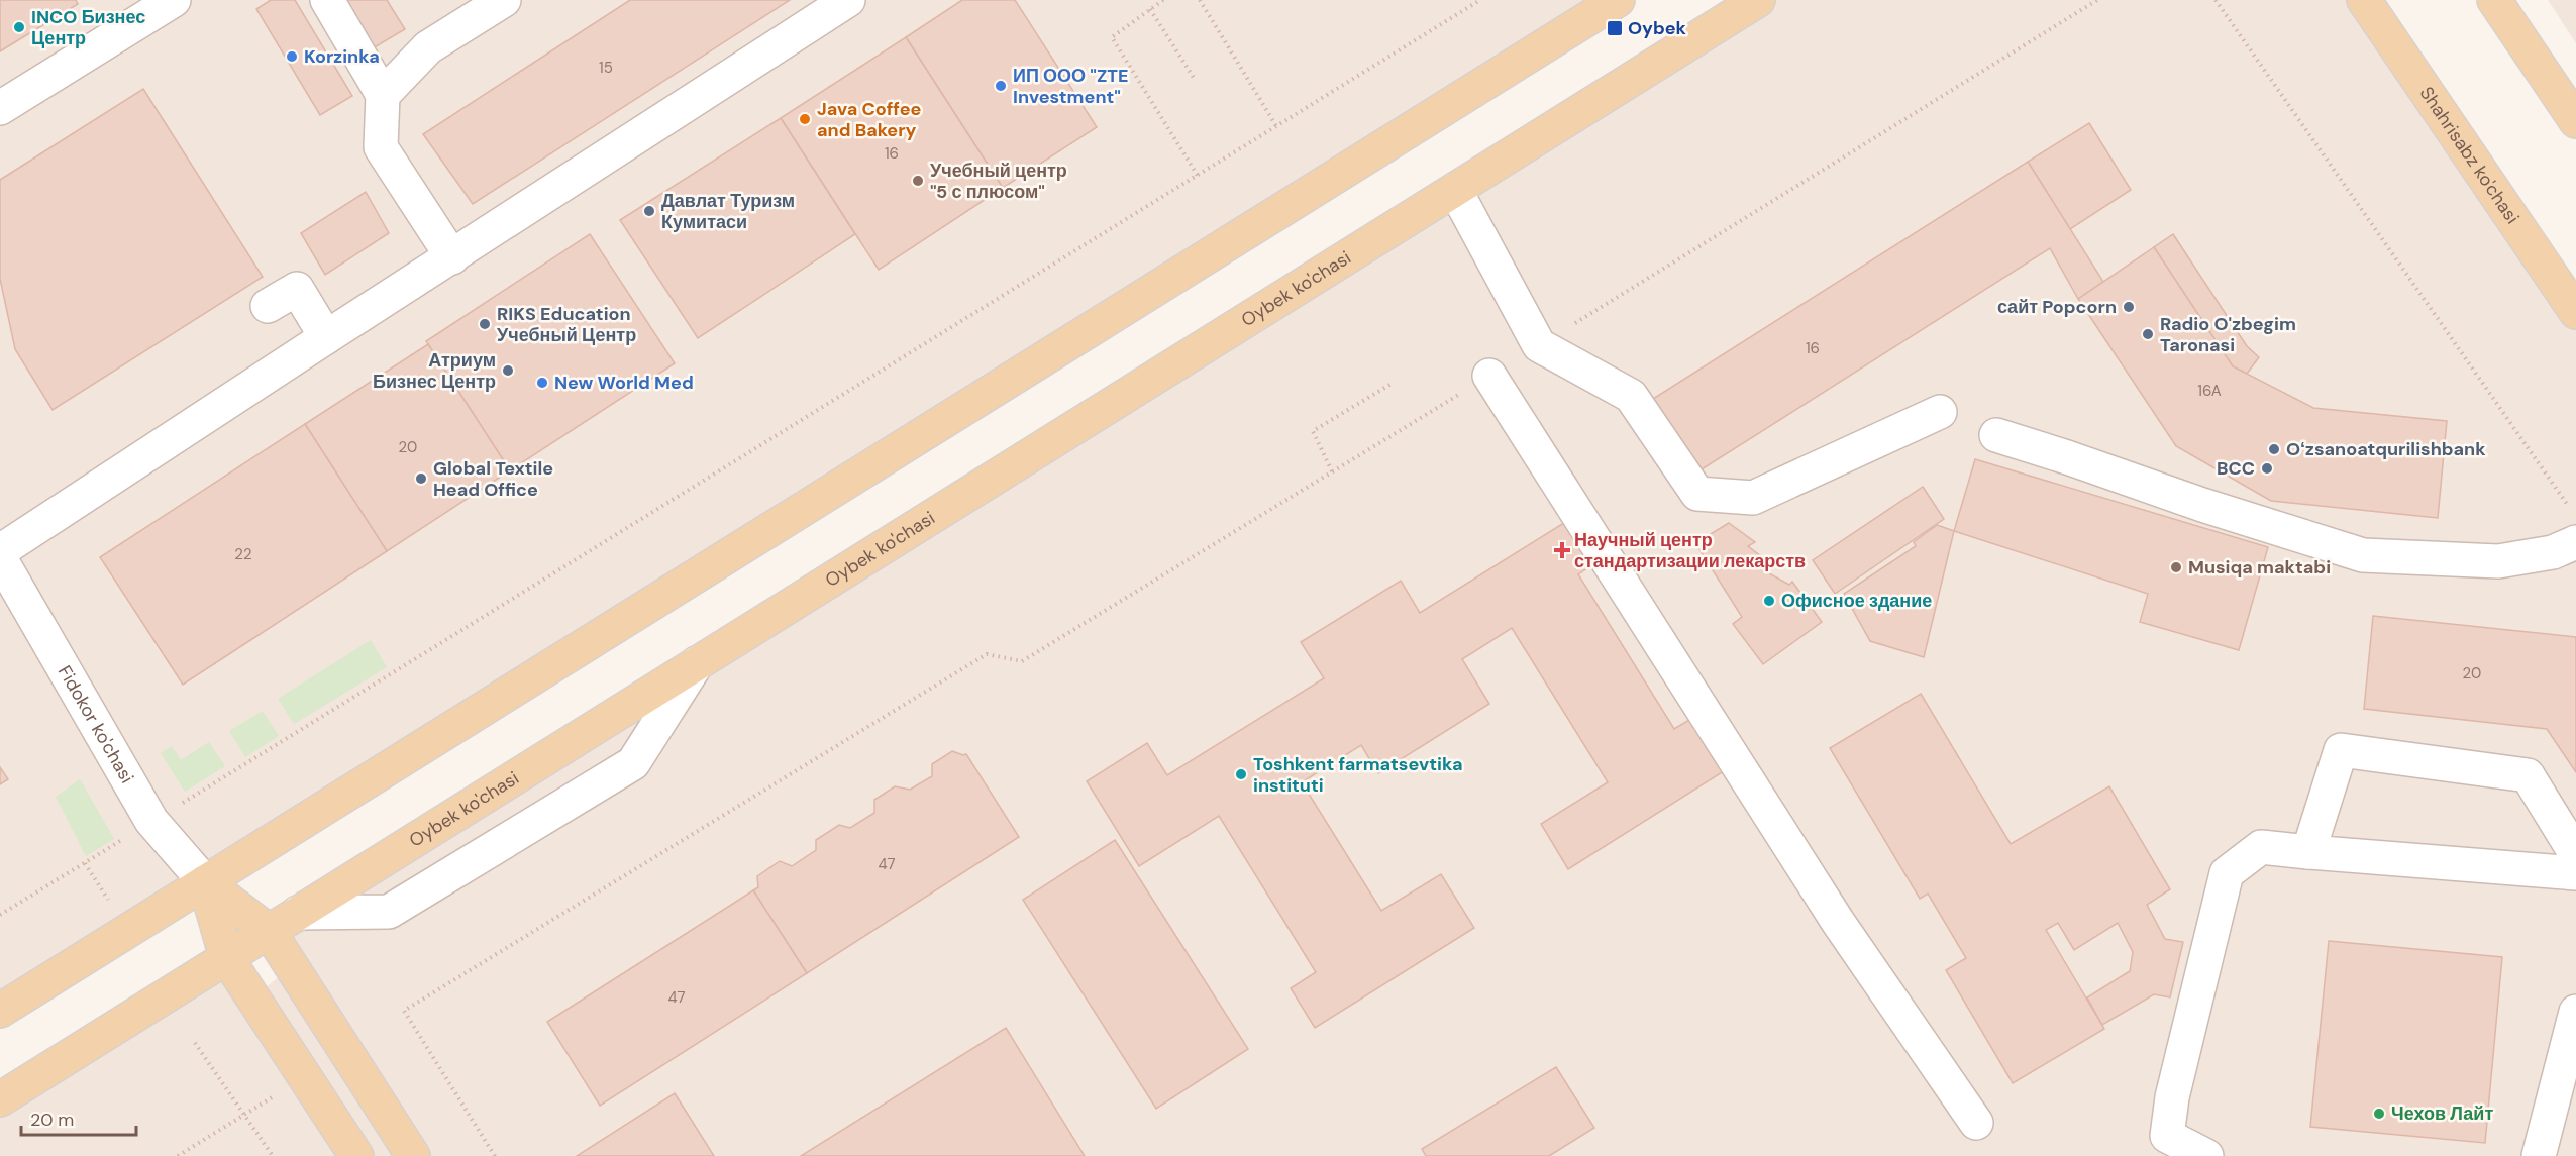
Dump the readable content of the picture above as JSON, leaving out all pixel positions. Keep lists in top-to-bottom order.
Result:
{
  "streets": {
    "main road": ["Shahrisabz ko'chasi", "Oybek ko'chasi", "Fidokor ko'chasi"]
  },
  "crossings": [
    ["Oybek ko'chasi", "Fidokor ko'chasi"]
  ],
  "places": {
    "other": [
      "INCO Бизнес Центр",
      "Korzinka",
      "ИП ООО \"ZTE Investment\"",
      "Java Coffee and Bakery",
      "Учебный центр \"5 с плюсом\"",
      "Давлат Туризм Кумитаси",
      "сайт Popcorn",
      "RIKS Education Учебный Центр",
      "Radio O'zbegim Taronasi",
      "Атриум Бизнес Центр",
      "New World Med",
      "Oʻzsanoatqurilishbank",
      "BCC",
      "Global Textile Head Office",
      "Musiqa maktabi",
      "Офисное здание",
      "Toshkent farmatsevtika instituti",
      "Чехов Лайт"
    ],
    "transit": ["Oybek"],
    "health": ["Научный центр стандартизации лекарств"]
  },
  "house_numbers": [
    "15",
    "16",
    "16",
    "16A",
    "20",
    "22",
    "20",
    "47",
    "47"
  ],
  "scale_bar": "20 m"
}
